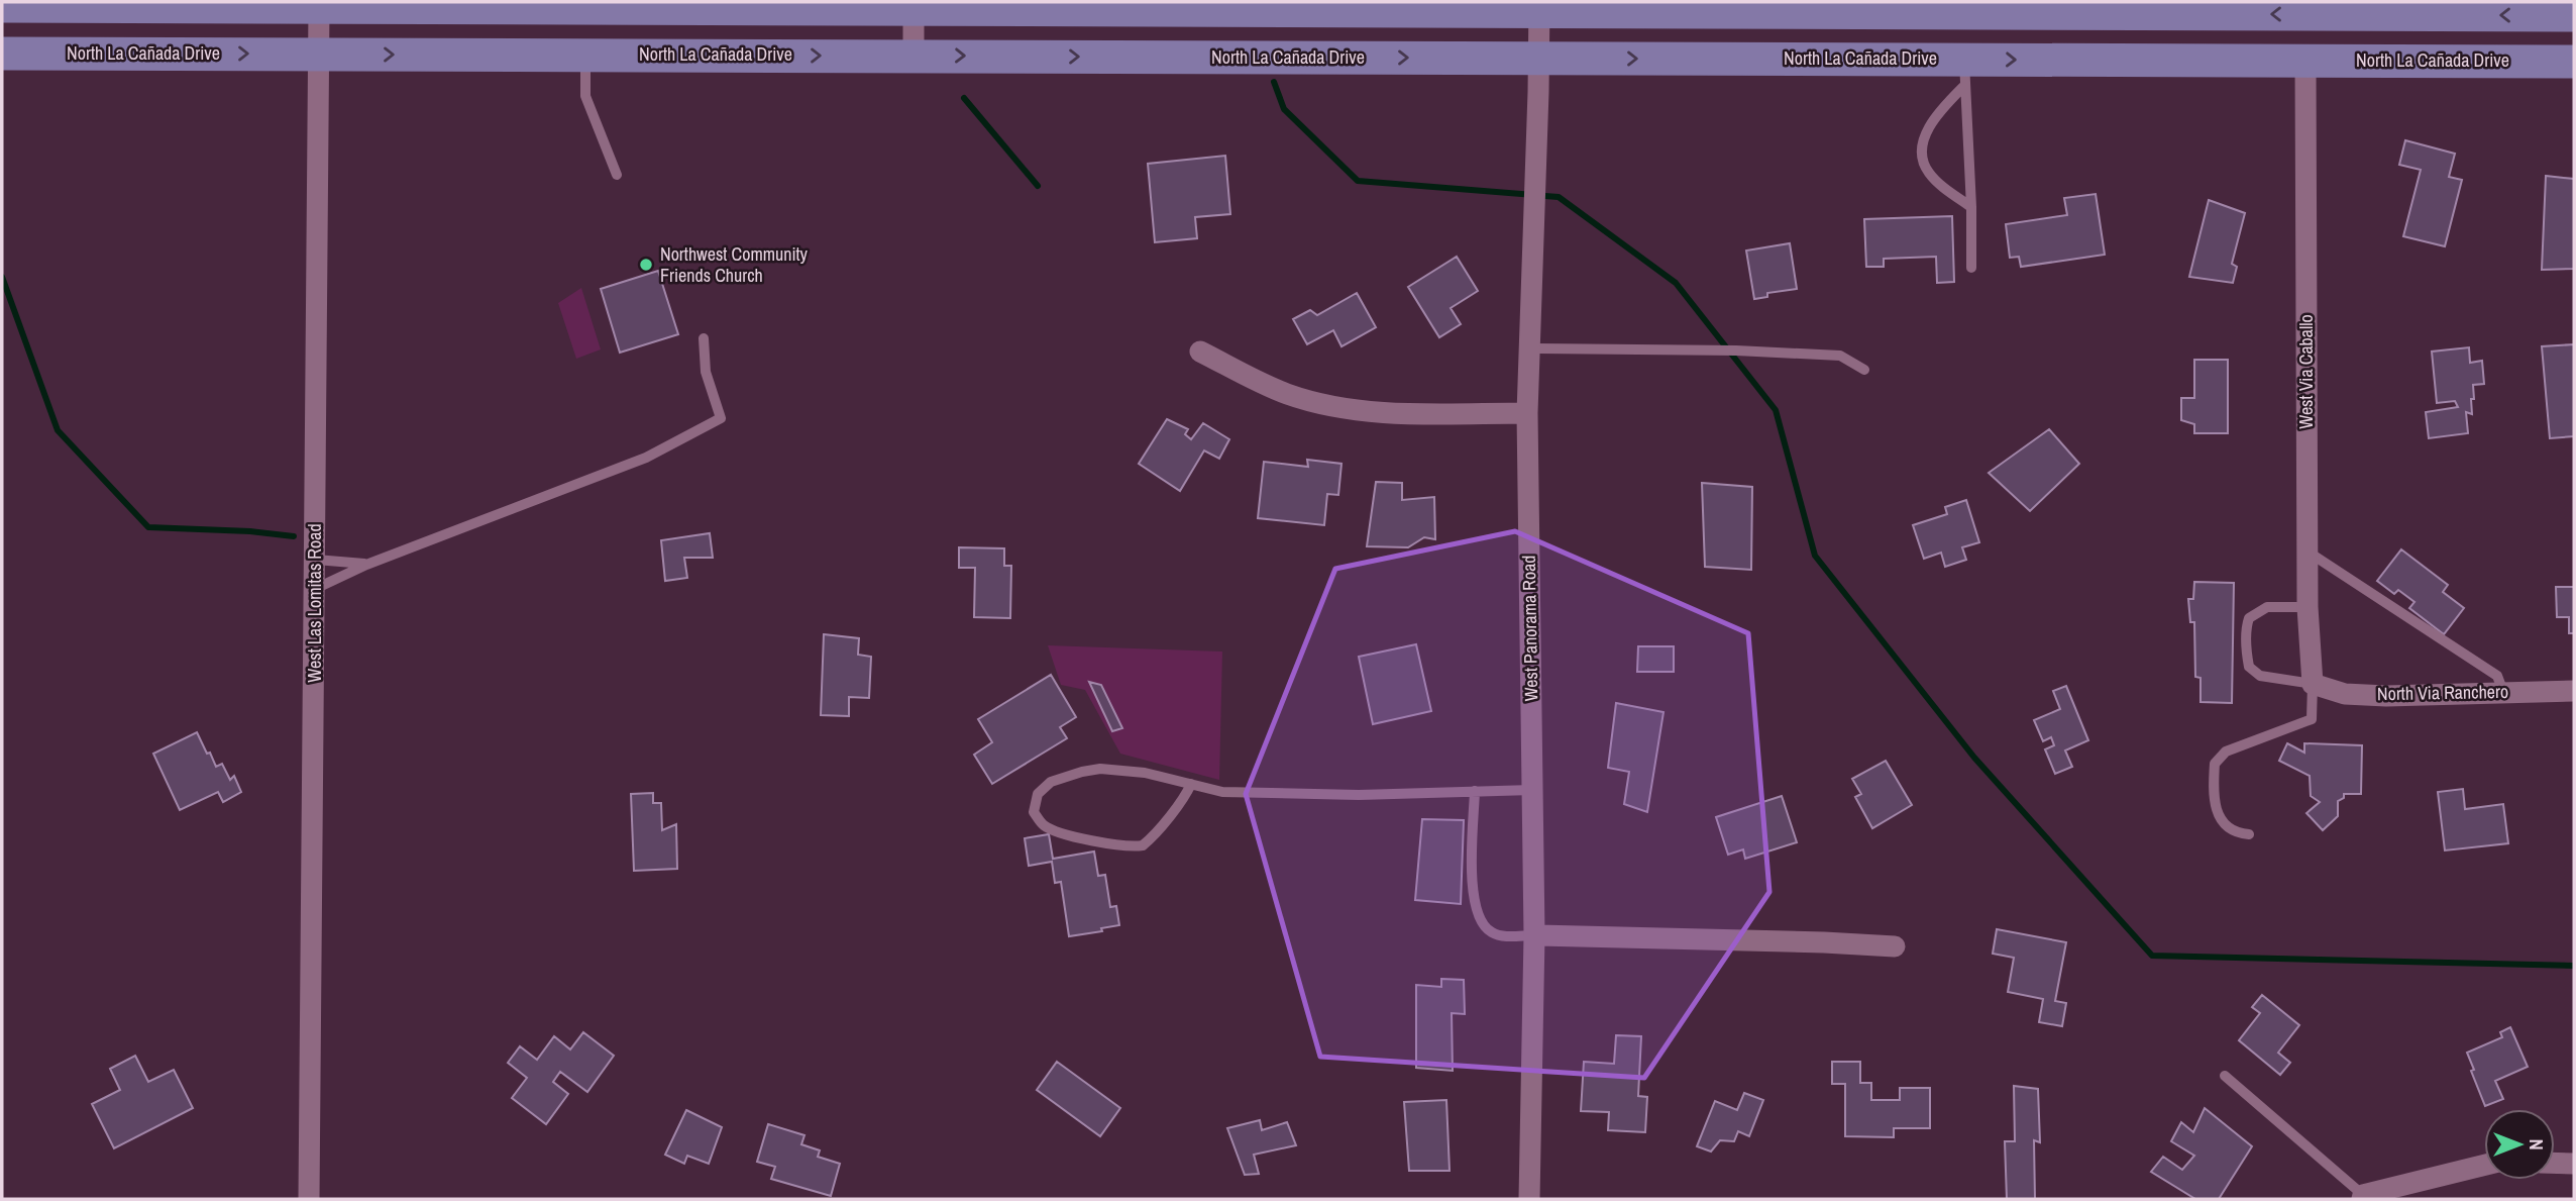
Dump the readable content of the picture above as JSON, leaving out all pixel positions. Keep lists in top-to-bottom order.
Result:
{
  "streets": {
    "main road": ["North La Cañada Drive"],
    "street": [
      "West Via Caballo",
      "West Las Lomitas Road",
      "West Panorama Road",
      "North Via Ranchero"
    ]
  },
  "crossings": [
    ["North La Cañada Drive", "West Via Caballo"],
    ["North La Cañada Drive", "West Las Lomitas Road"],
    ["North La Cañada Drive", "West Panorama Road"],
    ["West Via Caballo", "North Via Ranchero"]
  ],
  "places": ["Northwest Community Friends Church"],
  "north": "right"
}
